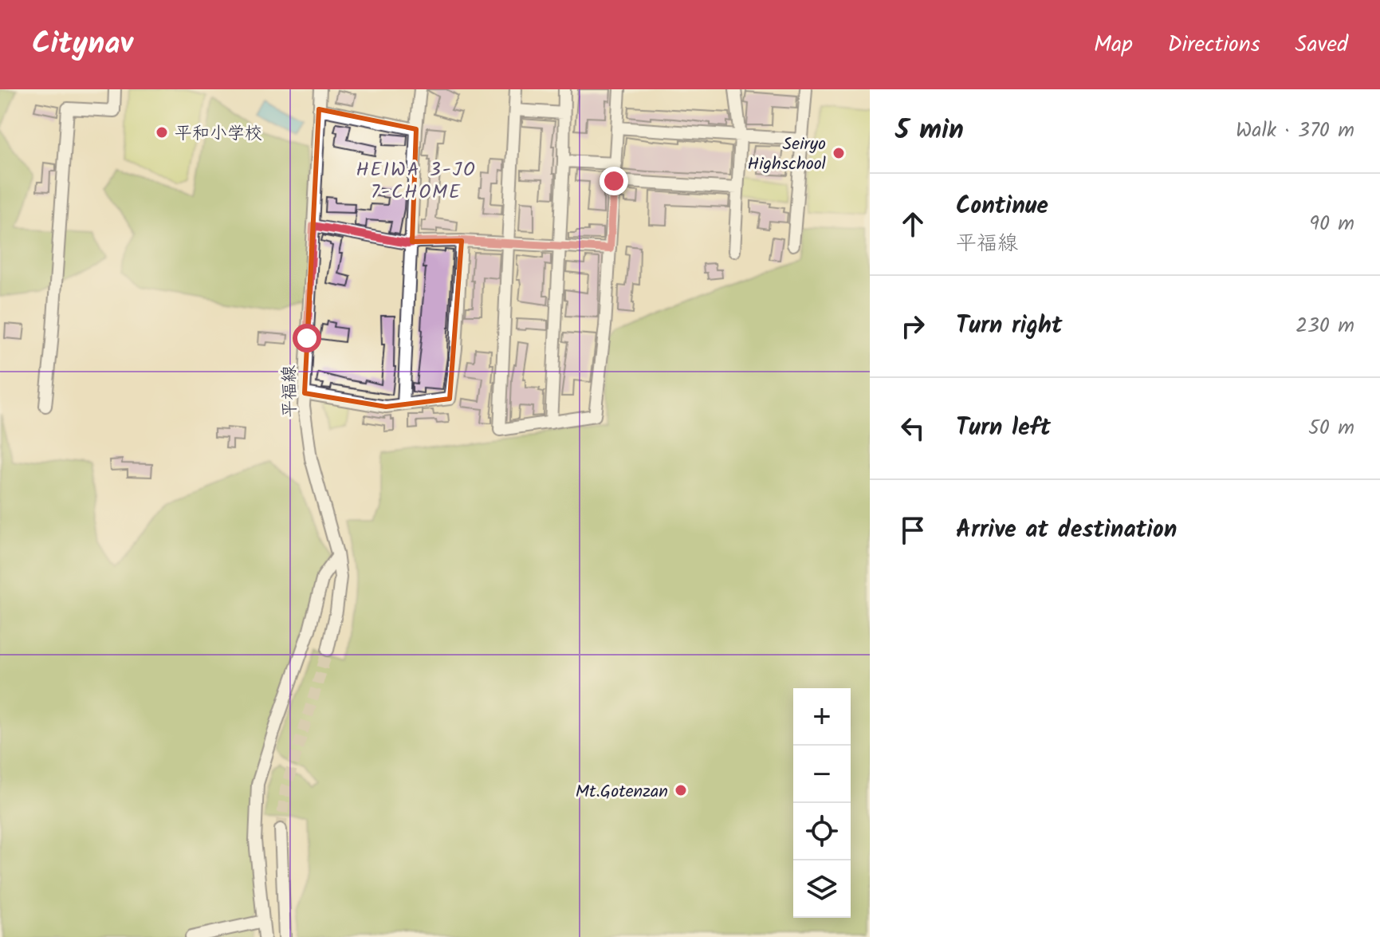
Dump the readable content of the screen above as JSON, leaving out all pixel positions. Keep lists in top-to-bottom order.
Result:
{
  "streets": {
    "street": ["平福線"]
  },
  "districts": ["HEIWA 3-JO 7-CHOME"],
  "places": ["平和小学校", "Seiryo Highschool", "Mt.Gotenzan"],
  "page": {
    "header": "Citynav",
    "nav": ["Map", "Directions", "Saved"],
    "heading": ["5 min", "Walk · 370 m"],
    "list": [
      ["Continue", "平福線", "90 m"],
      ["Turn right", "230 m"],
      ["Turn left", "50 m"],
      "Arrive at destination"
    ],
    "map_buttons": ["+", "−"]
  }
}
